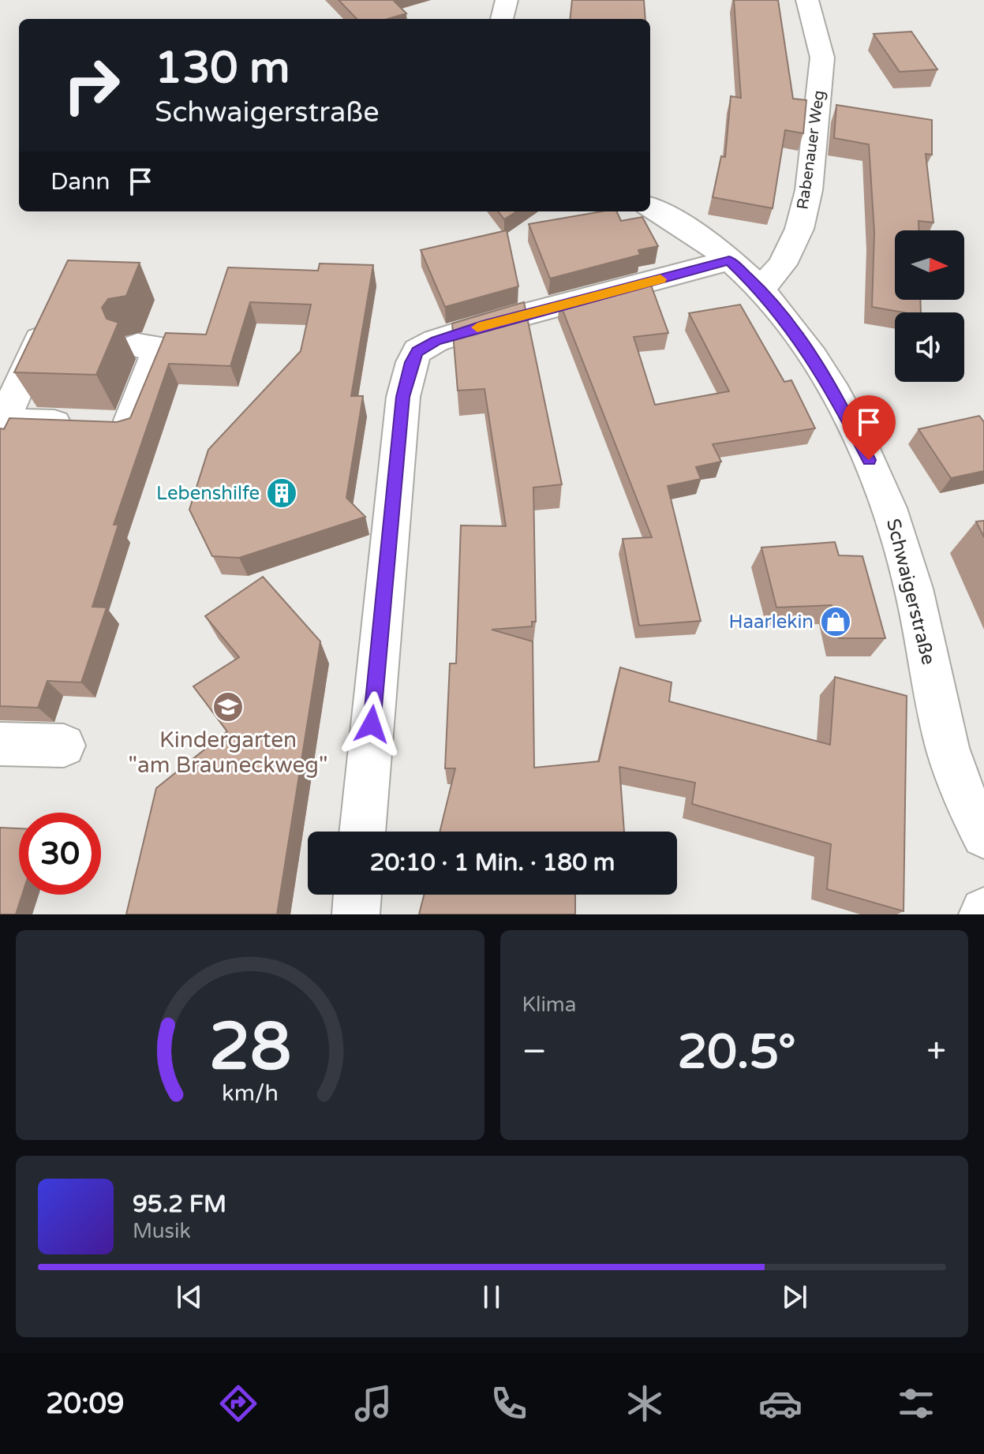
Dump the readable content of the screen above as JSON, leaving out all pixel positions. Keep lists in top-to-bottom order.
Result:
{
  "streets": {
    "street": ["Rabenauer Weg", "Schwaigerstraße"]
  },
  "crossings": [
    ["Rabenauer Weg", "Schwaigerstraße"]
  ],
  "places": {
    "building": ["Lebenshilfe"],
    "shop": ["Haarlekin"],
    "school or university": ["Kindergarten \"am Brauneckweg\""]
  },
  "north": "right",
  "page": {
    "turn": ["130 m", "Schwaigerstraße"],
    "then": "Dann",
    "limit": "30",
    "trip": "20:10 · 1 Min. · 180 m",
    "tile": "Klima",
    "heat": ["−", "20.5°", "+"],
    "song": ["95.2 FM", "Musik"],
    "tabs": "20:09",
    "gauge": ["28", "km/h"]
  }
}
